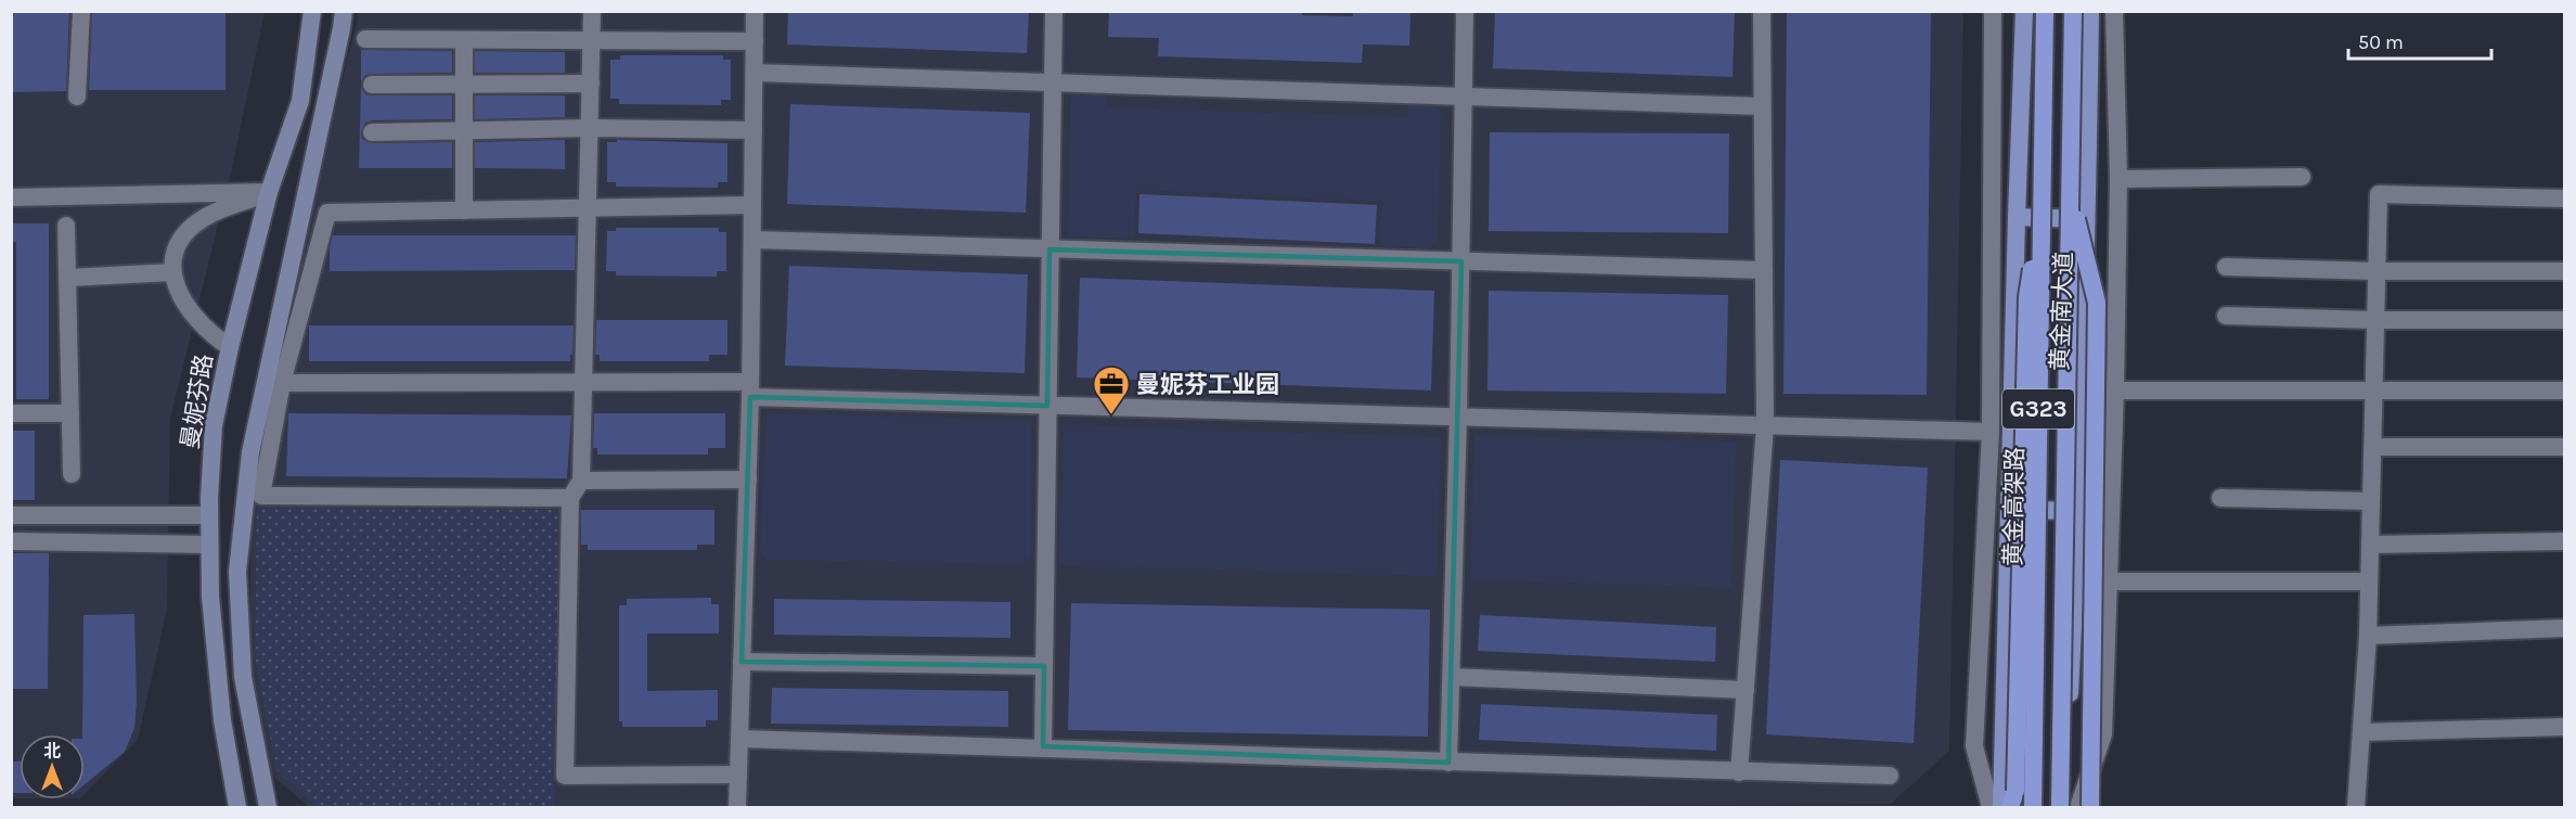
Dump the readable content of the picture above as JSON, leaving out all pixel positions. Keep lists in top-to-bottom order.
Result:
{
  "streets": {
    "highway": ["G323", "黄金高架路"],
    "main road": ["黄金南大道", "曼妮芬路"]
  },
  "places": {
    "office": ["曼妮芬工业园"]
  },
  "scale_bar": "50 m",
  "north": "top"
}
